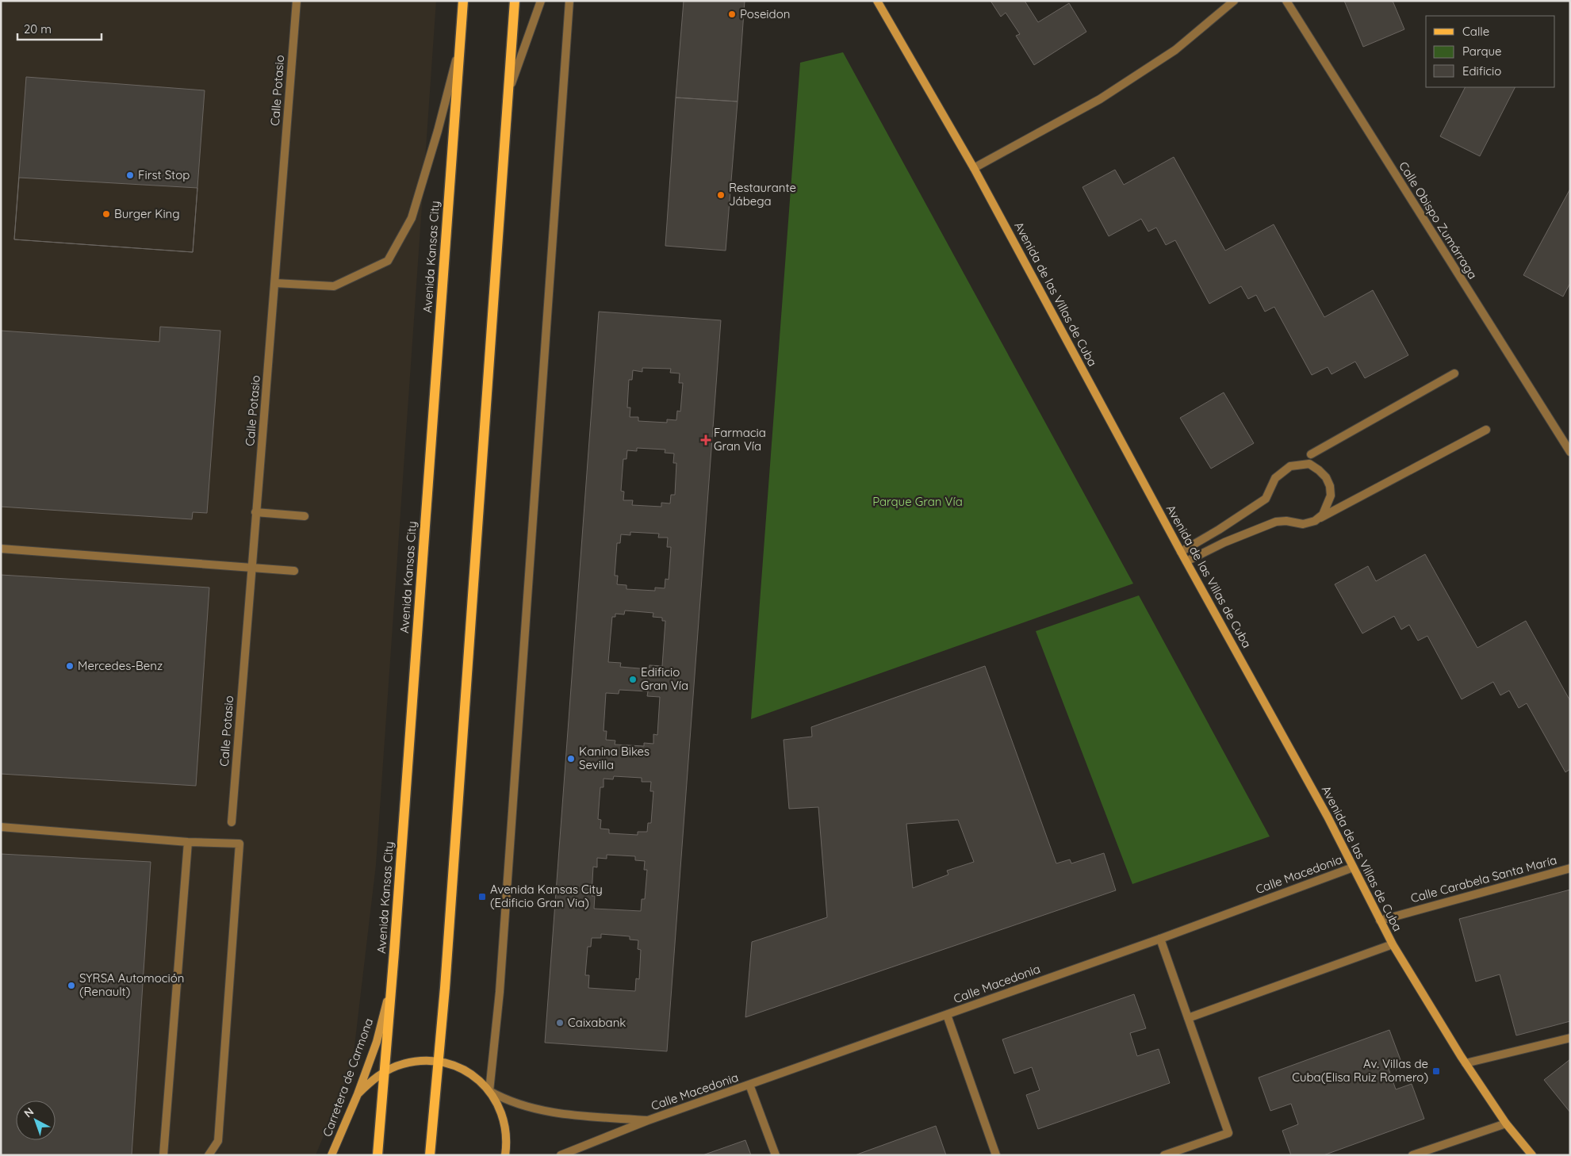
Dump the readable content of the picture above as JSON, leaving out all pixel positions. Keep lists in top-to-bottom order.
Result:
{
  "streets": {
    "main road": ["Avenida Kansas City"],
    "street": [
      "Calle Potasio",
      "Calle Obispo Zumárraga",
      "Avenida de las Villas de Cuba",
      "Calle Macedonia",
      "Calle Carabela Santa María",
      "Carretera de Carmona"
    ]
  },
  "crossings": [
    ["Avenida Kansas City", "Carretera de Carmona"],
    ["Avenida de las Villas de Cuba", "Calle Macedonia"],
    ["Avenida de las Villas de Cuba", "Calle Carabela Santa María"]
  ],
  "parks": ["Parque Gran Vía"],
  "places": {
    "other": [
      "Poseidon",
      "First Stop",
      "Restaurante Jábega",
      "Burger King",
      "Mercedes-Benz",
      "Edificio Gran Vía",
      "Kanina Bikes Sevilla",
      "SYRSA Automoción (Renault)",
      "Caixabank"
    ],
    "health": ["Farmacia Gran Vía"],
    "transit": ["Avenida Kansas City (Edificio Gran Via)", "Av. Villas de Cuba(Elisa Ruiz Romero)"]
  },
  "legend": ["Calle", "Parque", "Edificio"],
  "scale_bar": "20 m",
  "north": "top left"
}
